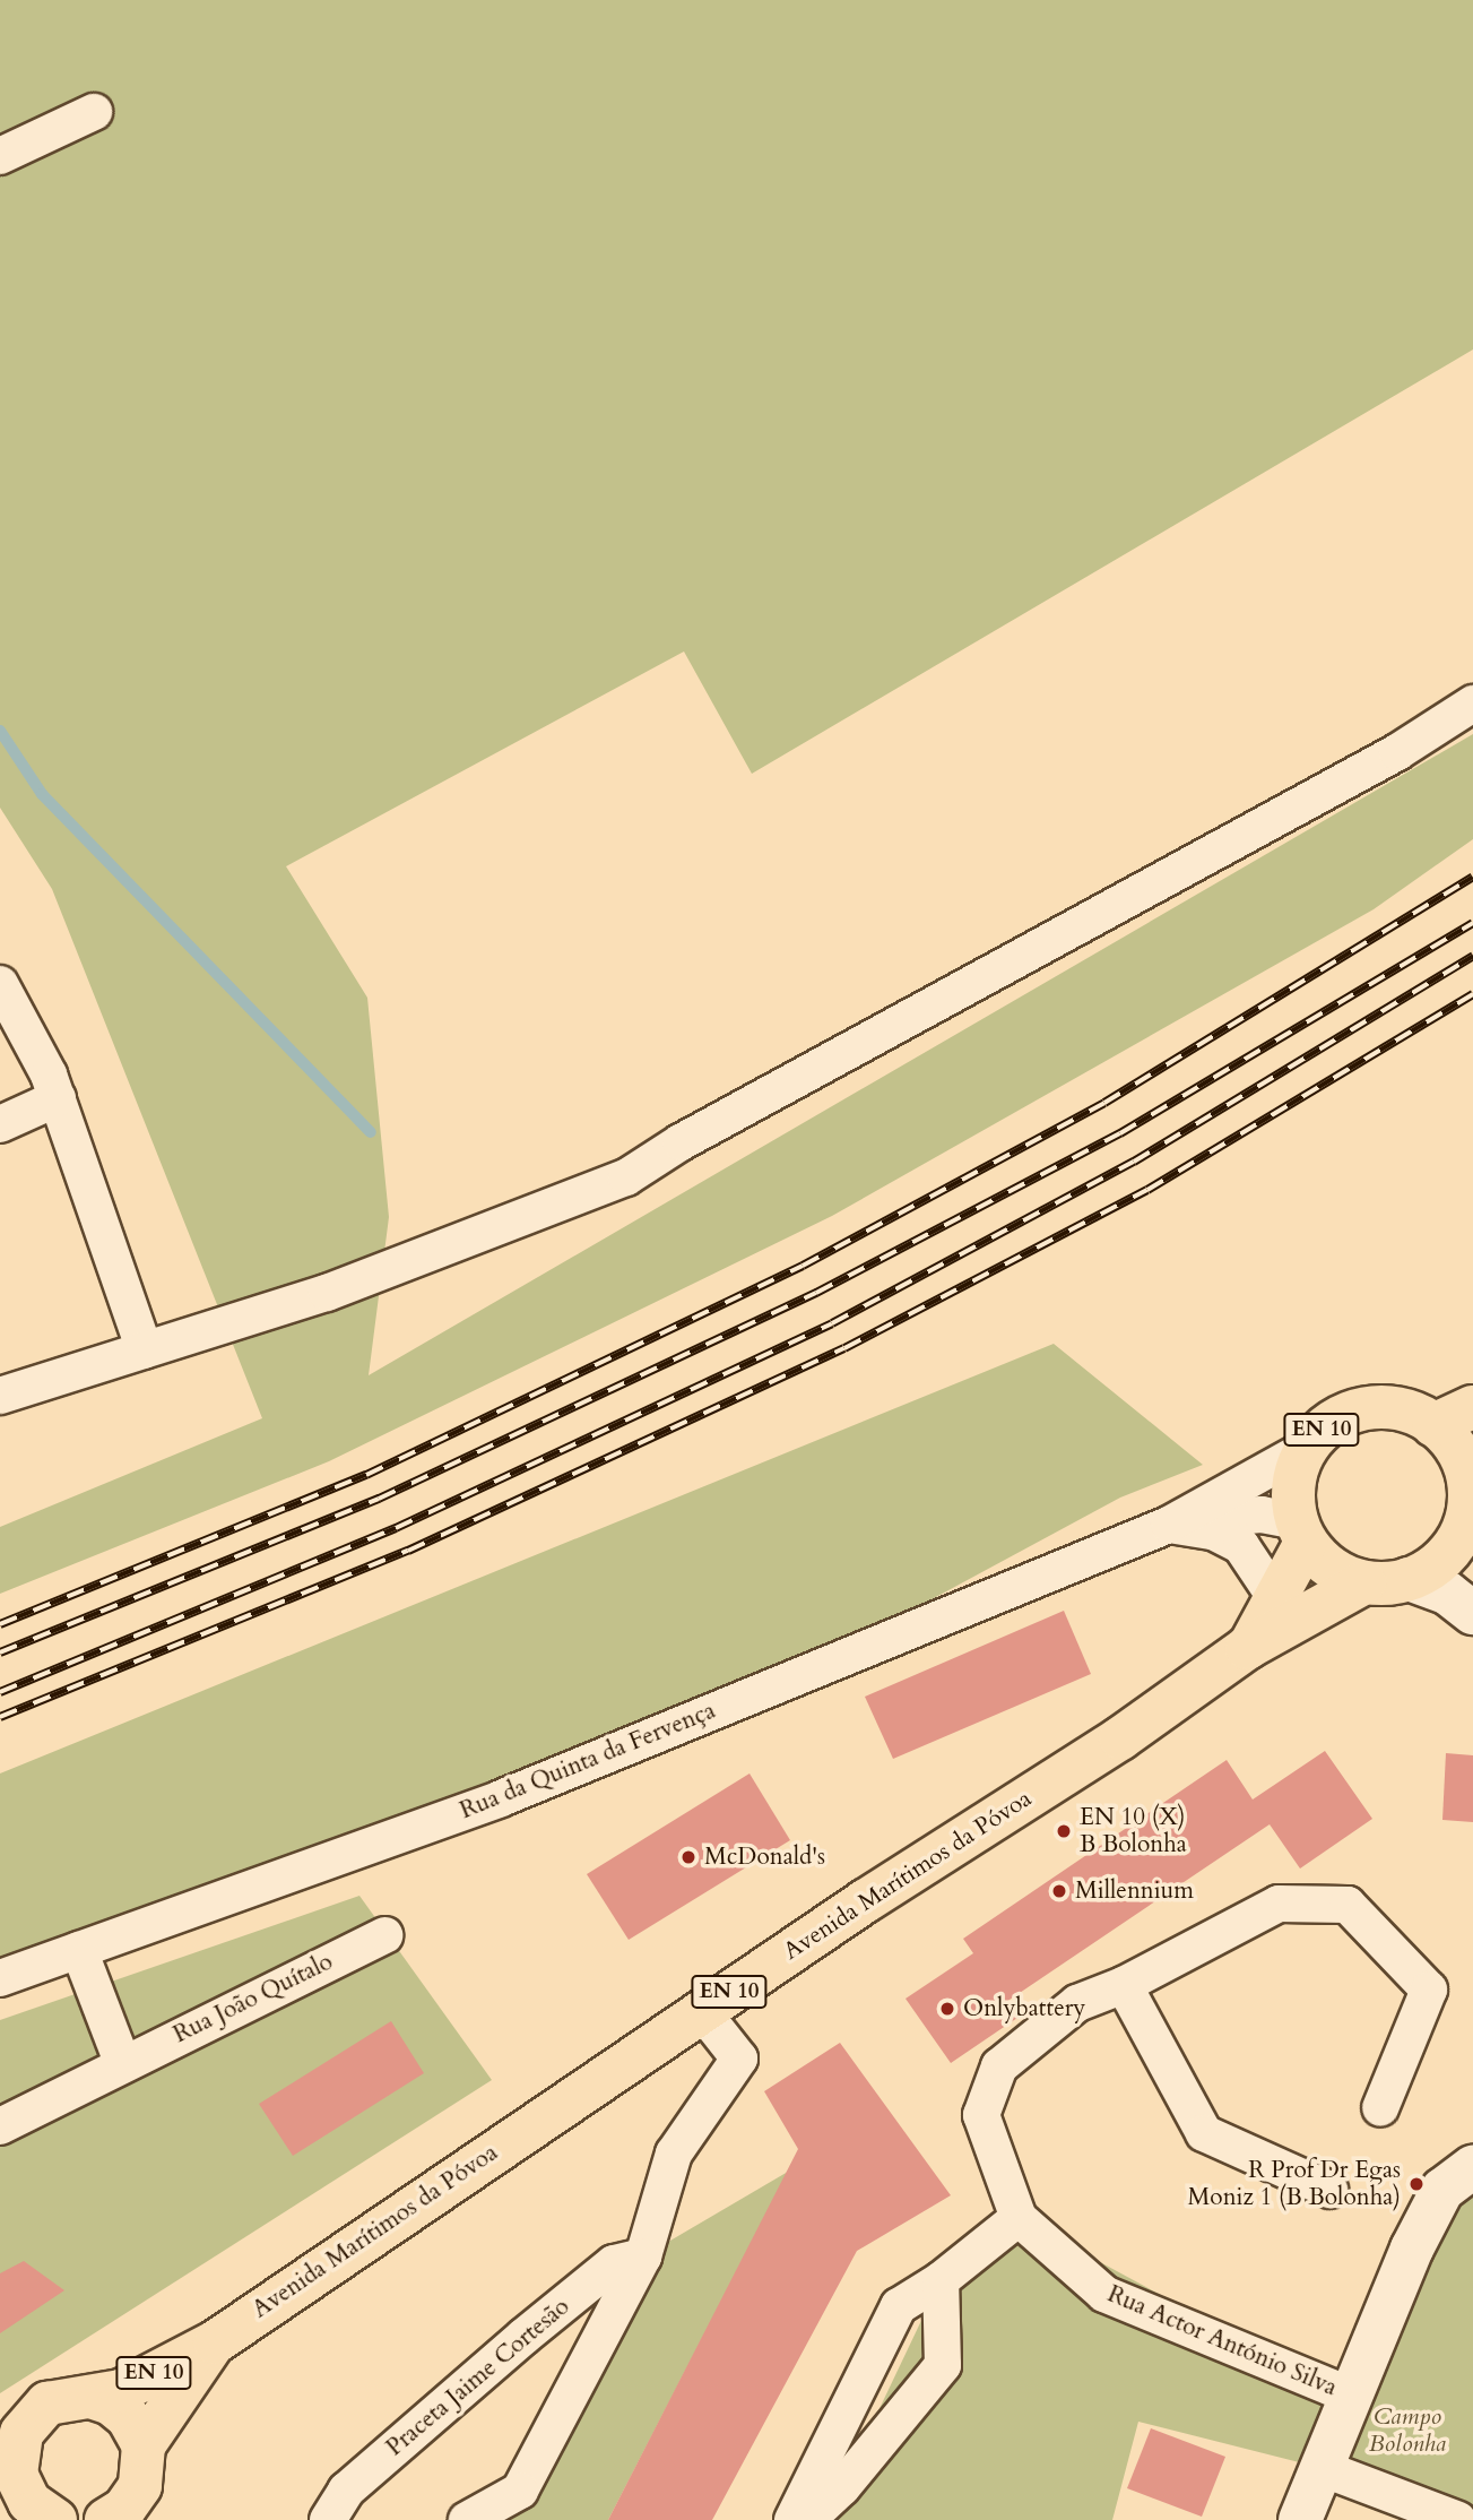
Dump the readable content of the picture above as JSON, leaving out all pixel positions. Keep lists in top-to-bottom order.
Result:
{
  "streets": {
    "main road": ["EN 10", "Avenida Marítimos da Póvoa"],
    "street": [
      "Rua da Quinta da Fervença",
      "Rua João Quítalo",
      "Rua Actor António Silva",
      "Praceta Jaime Cortesão"
    ]
  },
  "crossings": [
    ["EN 10", "Rua da Quinta da Fervença"],
    ["EN 10", "Avenida Marítimos da Póvoa"],
    ["Rua da Quinta da Fervença", "Avenida Marítimos da Póvoa"],
    ["Avenida Marítimos da Póvoa", "Praceta Jaime Cortesão"]
  ],
  "parks": ["Campo Bolonha"],
  "places": [
    "EN 10 (X) B Bolonha",
    "McDonald's",
    "Millennium",
    "Onlybattery",
    "R Prof Dr Egas Moniz 1 (B Bolonha)"
  ]
}
